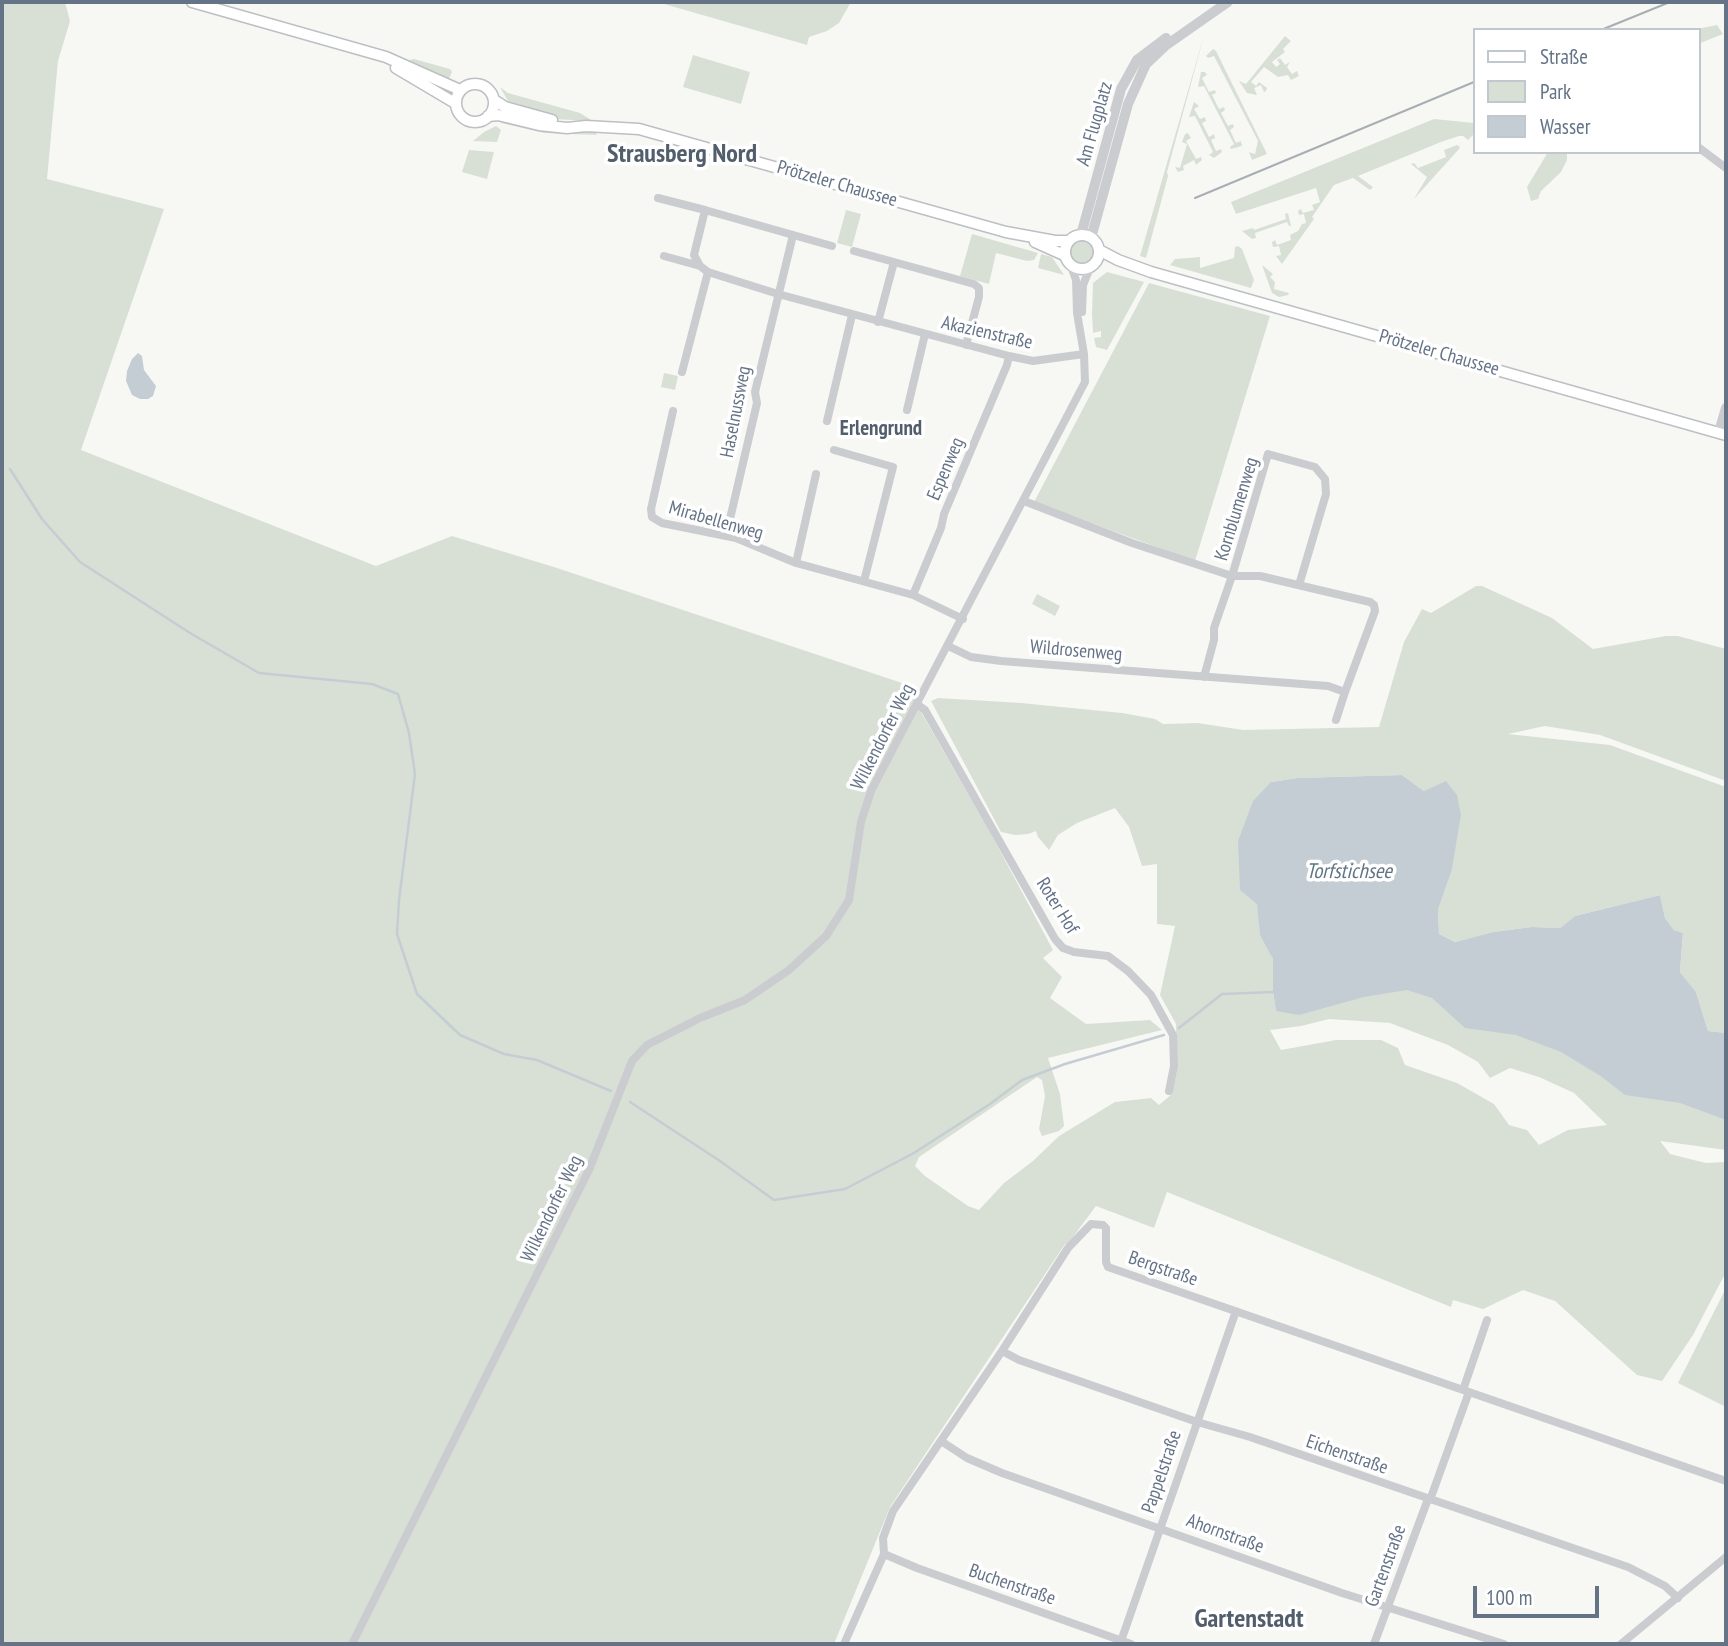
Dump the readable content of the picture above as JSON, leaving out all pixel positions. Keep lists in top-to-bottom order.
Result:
{
  "streets": {
    "main road": ["Prötzeler Chaussee"],
    "street": [
      "Am Flugplatz",
      "Akazienstraße",
      "Haselnussweg",
      "Espenweg",
      "Kornblumenweg",
      "Mirabellenweg",
      "Wildrosenweg",
      "Wilkendorfer Weg",
      "Roter Hof",
      "Bergstraße",
      "Eichenstraße",
      "Pappelstraße",
      "Ahornstraße",
      "Gartenstraße",
      "Buchenstraße"
    ]
  },
  "crossings": [
    ["Am Flugplatz", "Prötzeler Chaussee"],
    ["Am Flugplatz", "Wilkendorfer Weg"],
    ["Prötzeler Chaussee", "Wilkendorfer Weg"],
    ["Akazienstraße", "Haselnussweg"],
    ["Akazienstraße", "Espenweg"],
    ["Akazienstraße", "Wilkendorfer Weg"],
    ["Haselnussweg", "Mirabellenweg"],
    ["Espenweg", "Mirabellenweg"],
    ["Mirabellenweg", "Wilkendorfer Weg"],
    ["Wildrosenweg", "Wilkendorfer Weg"],
    ["Wilkendorfer Weg", "Roter Hof"],
    ["Bergstraße", "Eichenstraße"],
    ["Bergstraße", "Pappelstraße"],
    ["Bergstraße", "Ahornstraße"],
    ["Bergstraße", "Gartenstraße"],
    ["Bergstraße", "Buchenstraße"],
    ["Eichenstraße", "Pappelstraße"],
    ["Eichenstraße", "Gartenstraße"],
    ["Pappelstraße", "Ahornstraße"],
    ["Pappelstraße", "Buchenstraße"],
    ["Ahornstraße", "Gartenstraße"]
  ],
  "districts": ["Strausberg Nord", "Erlengrund", "Gartenstadt"],
  "water": ["Torfstichsee"],
  "legend": ["Straße", "Park", "Wasser"],
  "scale_bar": "100 m"
}
